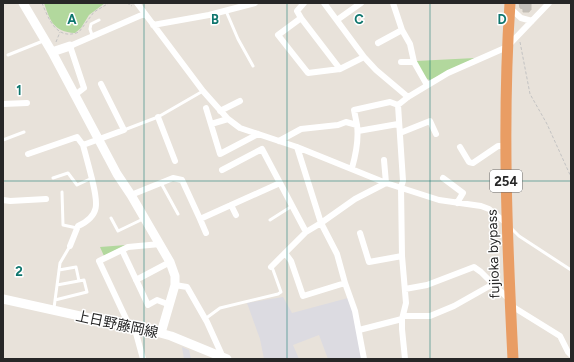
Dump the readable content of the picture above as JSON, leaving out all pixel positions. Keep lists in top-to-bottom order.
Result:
{
  "streets": {
    "highway": ["254", "fujioka bypass"],
    "street": ["上日野藤岡線"]
  },
  "grid": {
    "columns": [
      "A",
      "B",
      "C",
      "D"
    ],
    "rows": ["1", "2"]
  }
}
